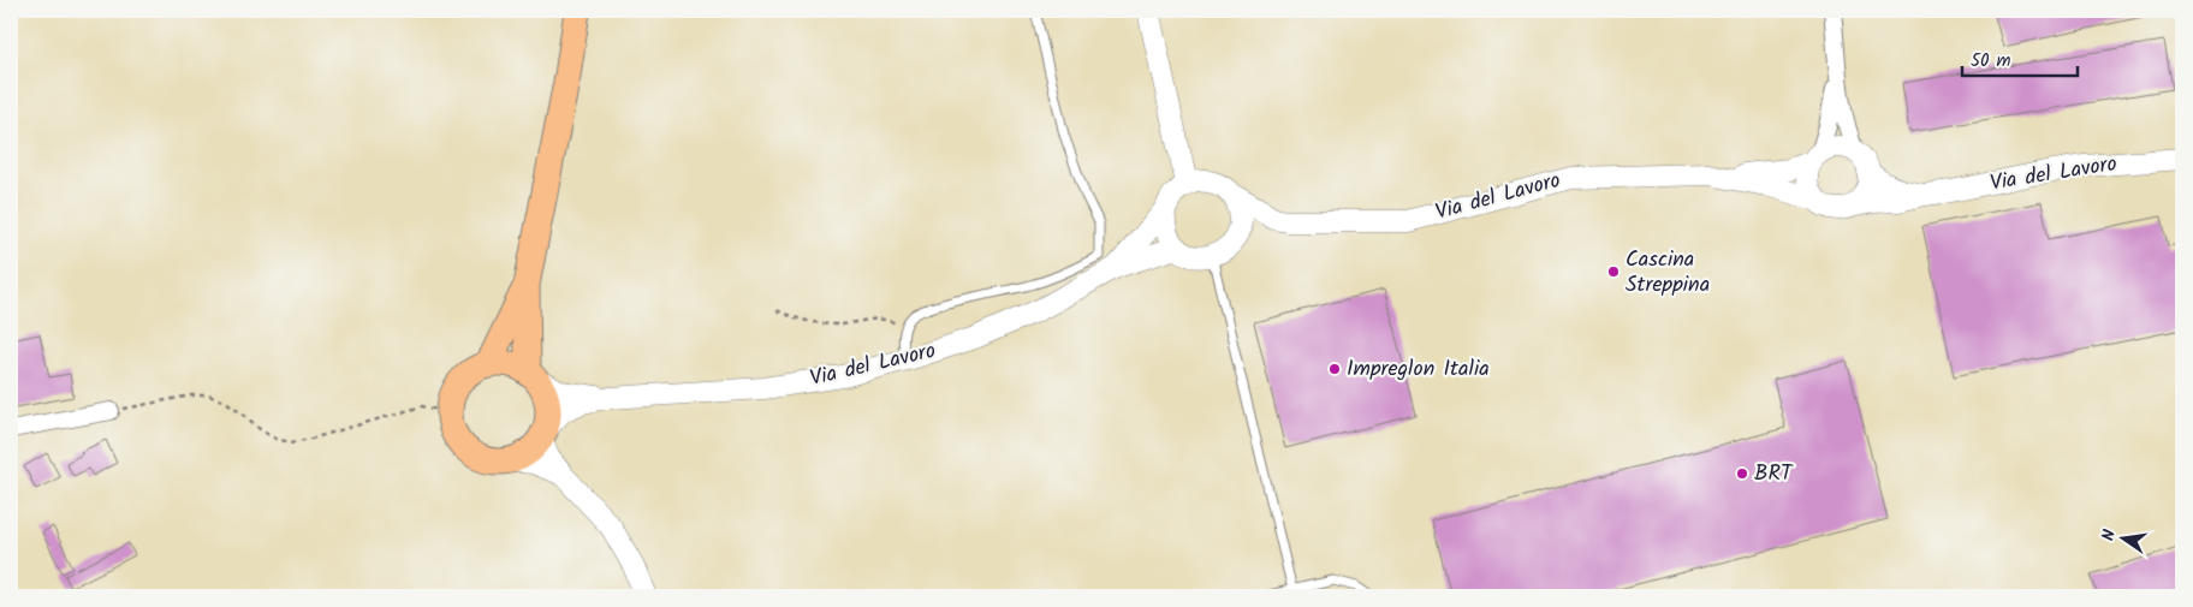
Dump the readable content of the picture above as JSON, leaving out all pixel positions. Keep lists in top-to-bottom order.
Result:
{
  "streets": {
    "street": ["Via del Lavoro"]
  },
  "places": ["Cascina Streppina", "Impreglon Italia", "BRT"],
  "scale_bar": "50 m",
  "north": "left"
}
